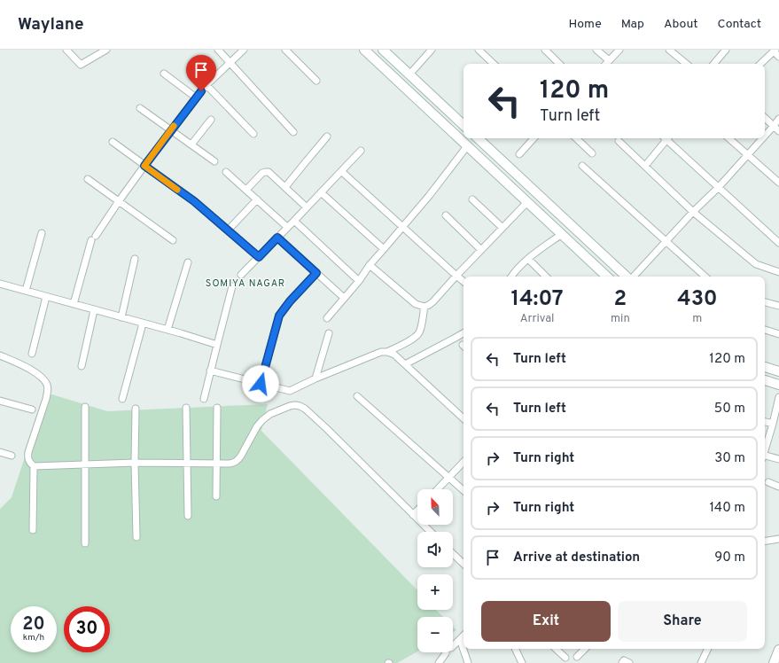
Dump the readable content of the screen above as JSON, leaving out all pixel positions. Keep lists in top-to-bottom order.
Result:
{
  "districts": ["SOMIYA NAGAR"],
  "north": "top left",
  "page": {
    "header": "Waylane",
    "nav": [
      "Home",
      "Map",
      "About",
      "Contact"
    ],
    "turn": ["120 m", "Turn left"],
    "eta": [
      "14:07",
      "Arrival",
      "2",
      "min",
      "430",
      "m"
    ],
    "list": [
      {
        "name": "Turn left",
        "value": "120 m"
      },
      {
        "name": "Turn left",
        "value": "50 m"
      },
      {
        "name": "Turn right",
        "value": "30 m"
      },
      {
        "name": "Turn right",
        "value": "140 m"
      },
      {
        "name": "Arrive at destination",
        "value": "90 m"
      }
    ],
    "map_buttons": ["+", "−"],
    "buttons": ["Exit", "Share"],
    "speed": "20 km/h",
    "limit": "30"
  }
}
